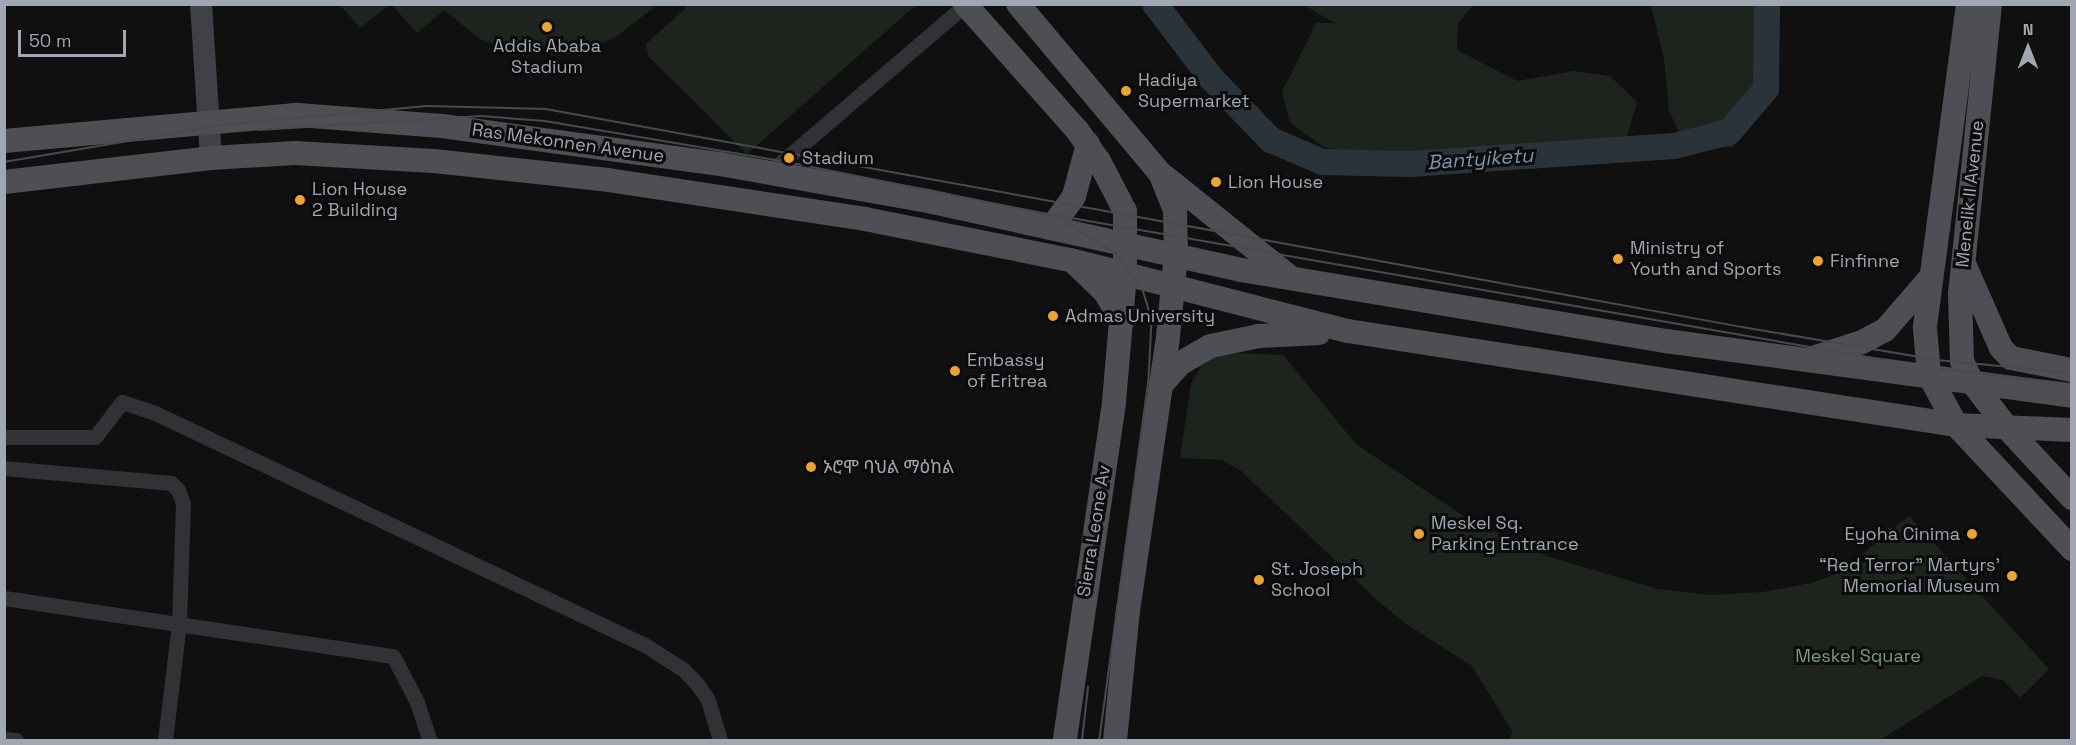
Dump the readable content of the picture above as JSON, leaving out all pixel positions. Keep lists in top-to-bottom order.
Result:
{
  "streets": {
    "main road": ["Ras Mekonnen Avenue", "Menelik II Avenue", "Sierra Leone Av"]
  },
  "crossings": [
    ["Ras Mekonnen Avenue", "Menelik II Avenue"],
    ["Ras Mekonnen Avenue", "Sierra Leone Av"]
  ],
  "water": ["Bantyiketu"],
  "parks": ["Meskel Square"],
  "places": [
    "Addis Ababa Stadium",
    "Hadiya Supermarket",
    "Stadium",
    "Lion House",
    "Lion House 2 Building",
    "Ministry of Youth and Sports",
    "Finfinne",
    "Admas University",
    "Embassy of Eritrea",
    "ኦሮሞ ባህል ማዕከል",
    "Meskel Sq. Parking Entrance",
    "Eyoha Cinima",
    "“Red Terror” Martyrs’ Memorial Museum",
    "St. Joseph School"
  ],
  "scale_bar": "50 m",
  "north": "top"
}
